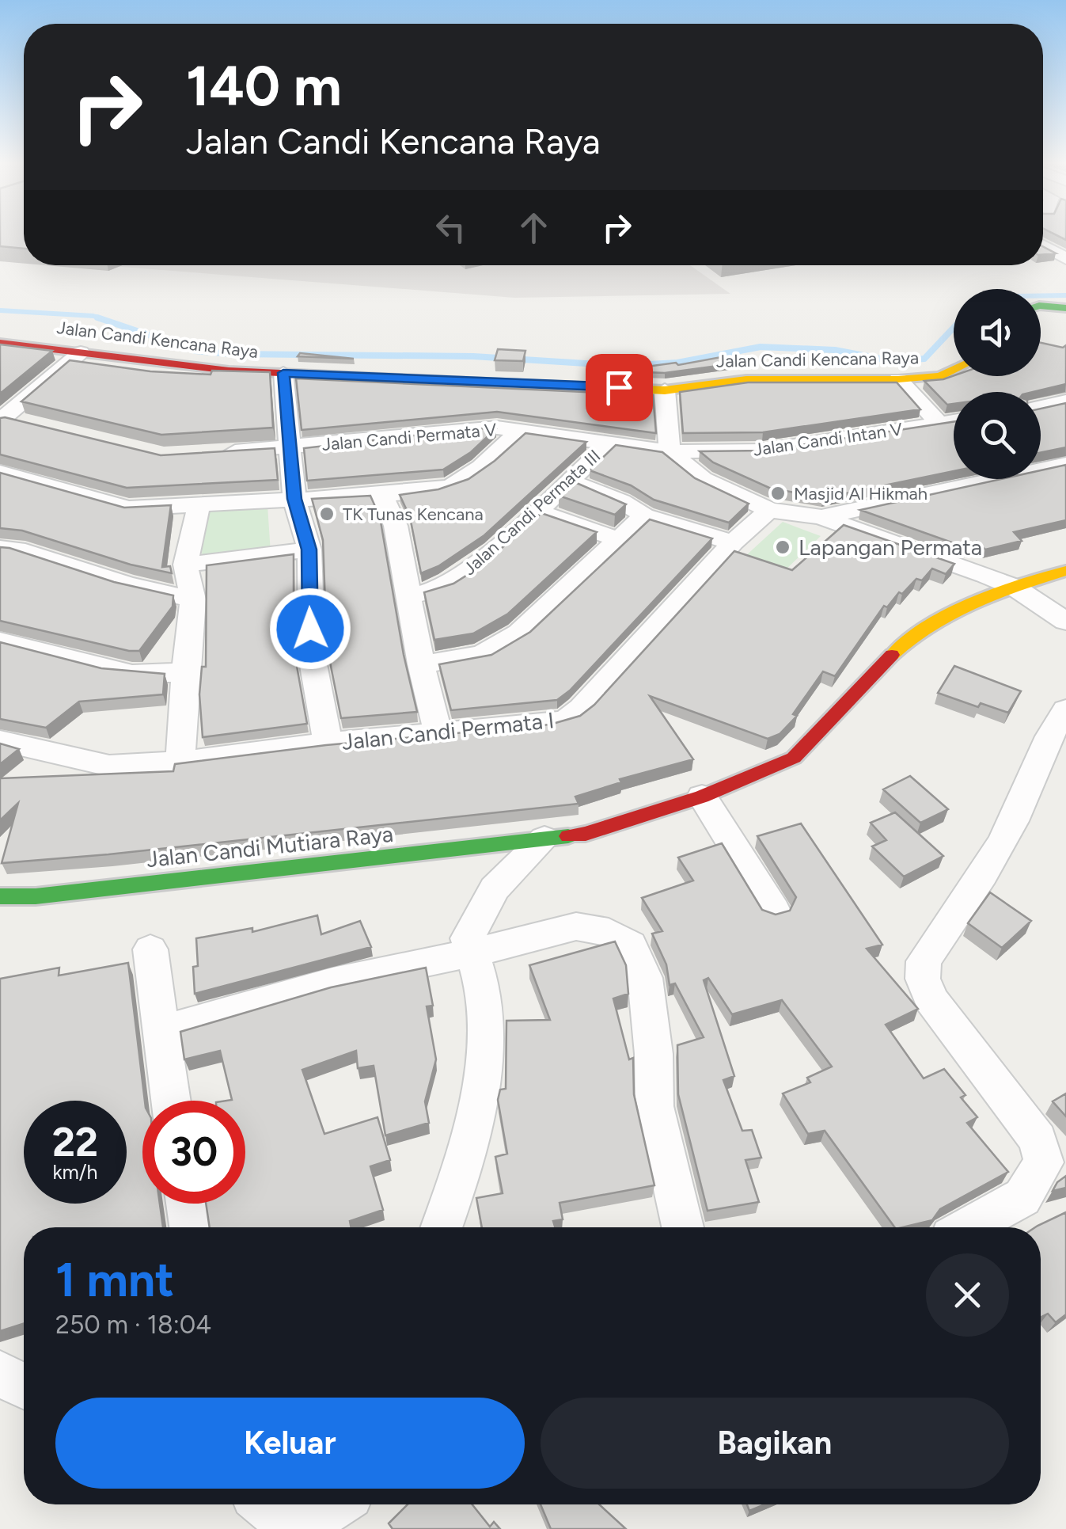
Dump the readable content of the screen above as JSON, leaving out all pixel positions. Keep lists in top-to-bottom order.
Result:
{
  "streets": {
    "street": [
      "Jalan Candi Kencana Raya",
      "Jalan Candi Permata V",
      "Jalan Candi Intan V",
      "Jalan Candi Permata III",
      "Jalan Candi Permata I",
      "Jalan Candi Mutiara Raya"
    ]
  },
  "crossings": [
    ["Jalan Candi Kencana Raya", "Jalan Candi Intan V"],
    ["Jalan Candi Permata V", "Jalan Candi Intan V"],
    ["Jalan Candi Permata V", "Jalan Candi Permata III"]
  ],
  "places": ["Masjid Al Hikmah", "TK Tunas Kencana", "Lapangan Permata"],
  "page": {
    "turn": ["140 m", "Jalan Candi Kencana Raya"],
    "speed": "22 km/h",
    "limit": "30",
    "heading": ["1 mnt", "250 m · 18:04"],
    "buttons": ["Keluar", "Bagikan"]
  }
}
